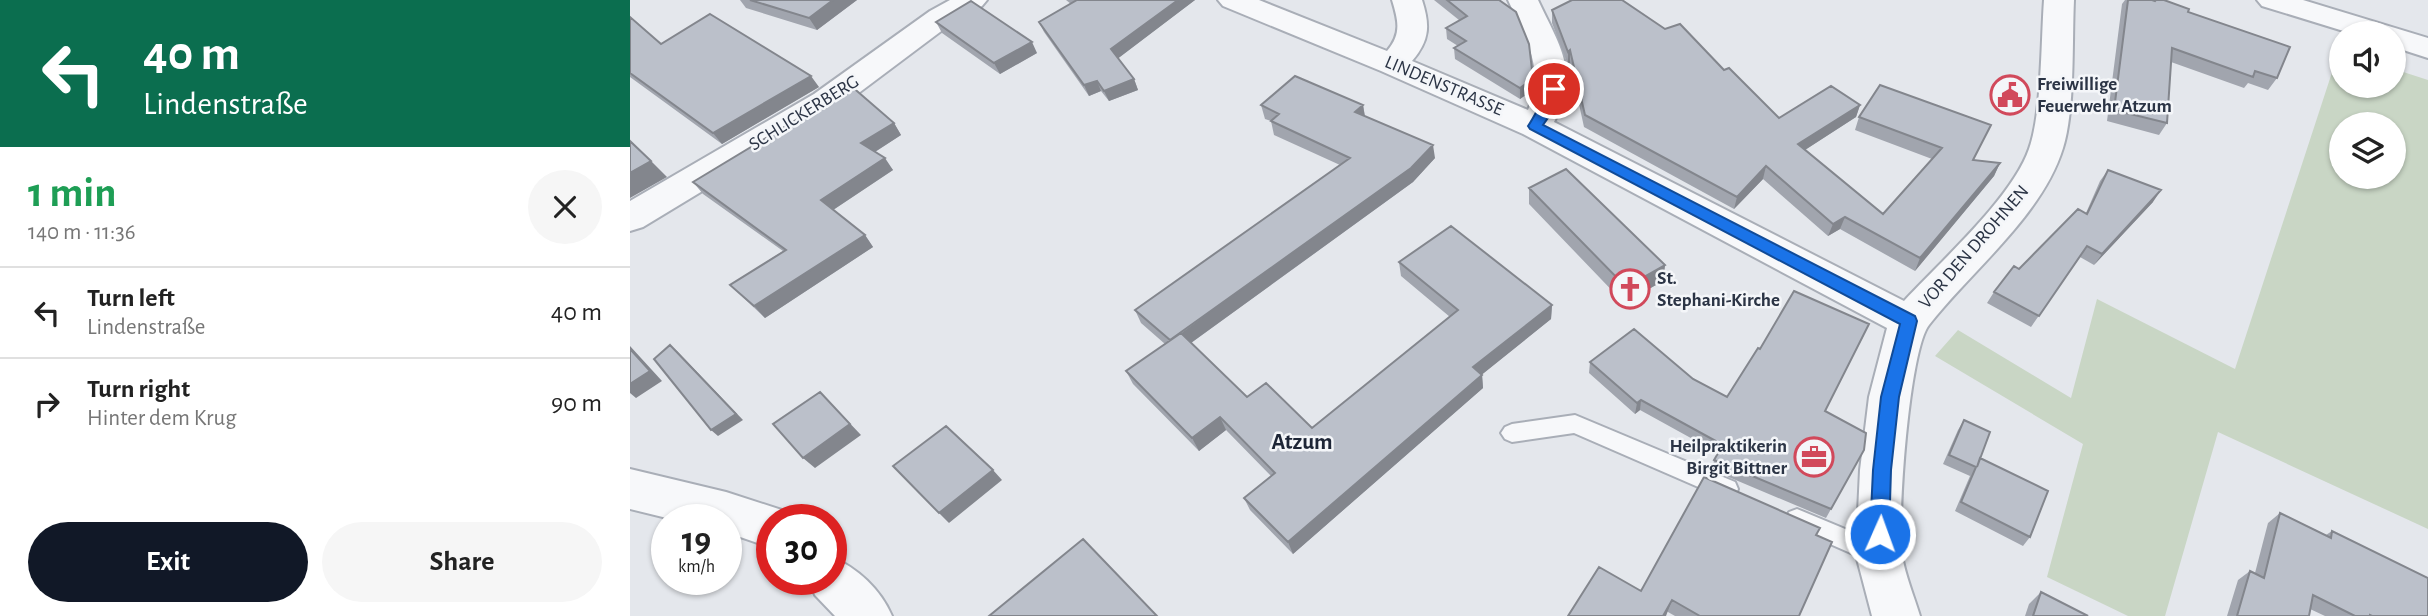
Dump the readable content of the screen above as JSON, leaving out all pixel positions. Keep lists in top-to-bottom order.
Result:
{
  "streets": {
    "street": ["LINDENSTRASSE", "SCHLICKERBERG", "VOR DEN DROHNEN"]
  },
  "crossings": [
    ["LINDENSTRASSE", "VOR DEN DROHNEN"]
  ],
  "districts": ["Atzum"],
  "places": {
    "public building": ["Freiwillige Feuerwehr Atzum"],
    "church": ["St. Stephani-Kirche"],
    "office": ["Heilpraktikerin Birgit Bittner"]
  },
  "page": {
    "turn": ["40 m", "Lindenstraße"],
    "heading": ["1 min", "140 m · 11:36"],
    "list": [
      {
        "name": "Turn left",
        "note": "Lindenstraße",
        "value": "40 m"
      },
      {
        "name": "Turn right",
        "note": "Hinter dem Krug",
        "value": "90 m"
      }
    ],
    "speed": "19 km/h",
    "limit": "30",
    "buttons": ["Exit", "Share"]
  }
}
